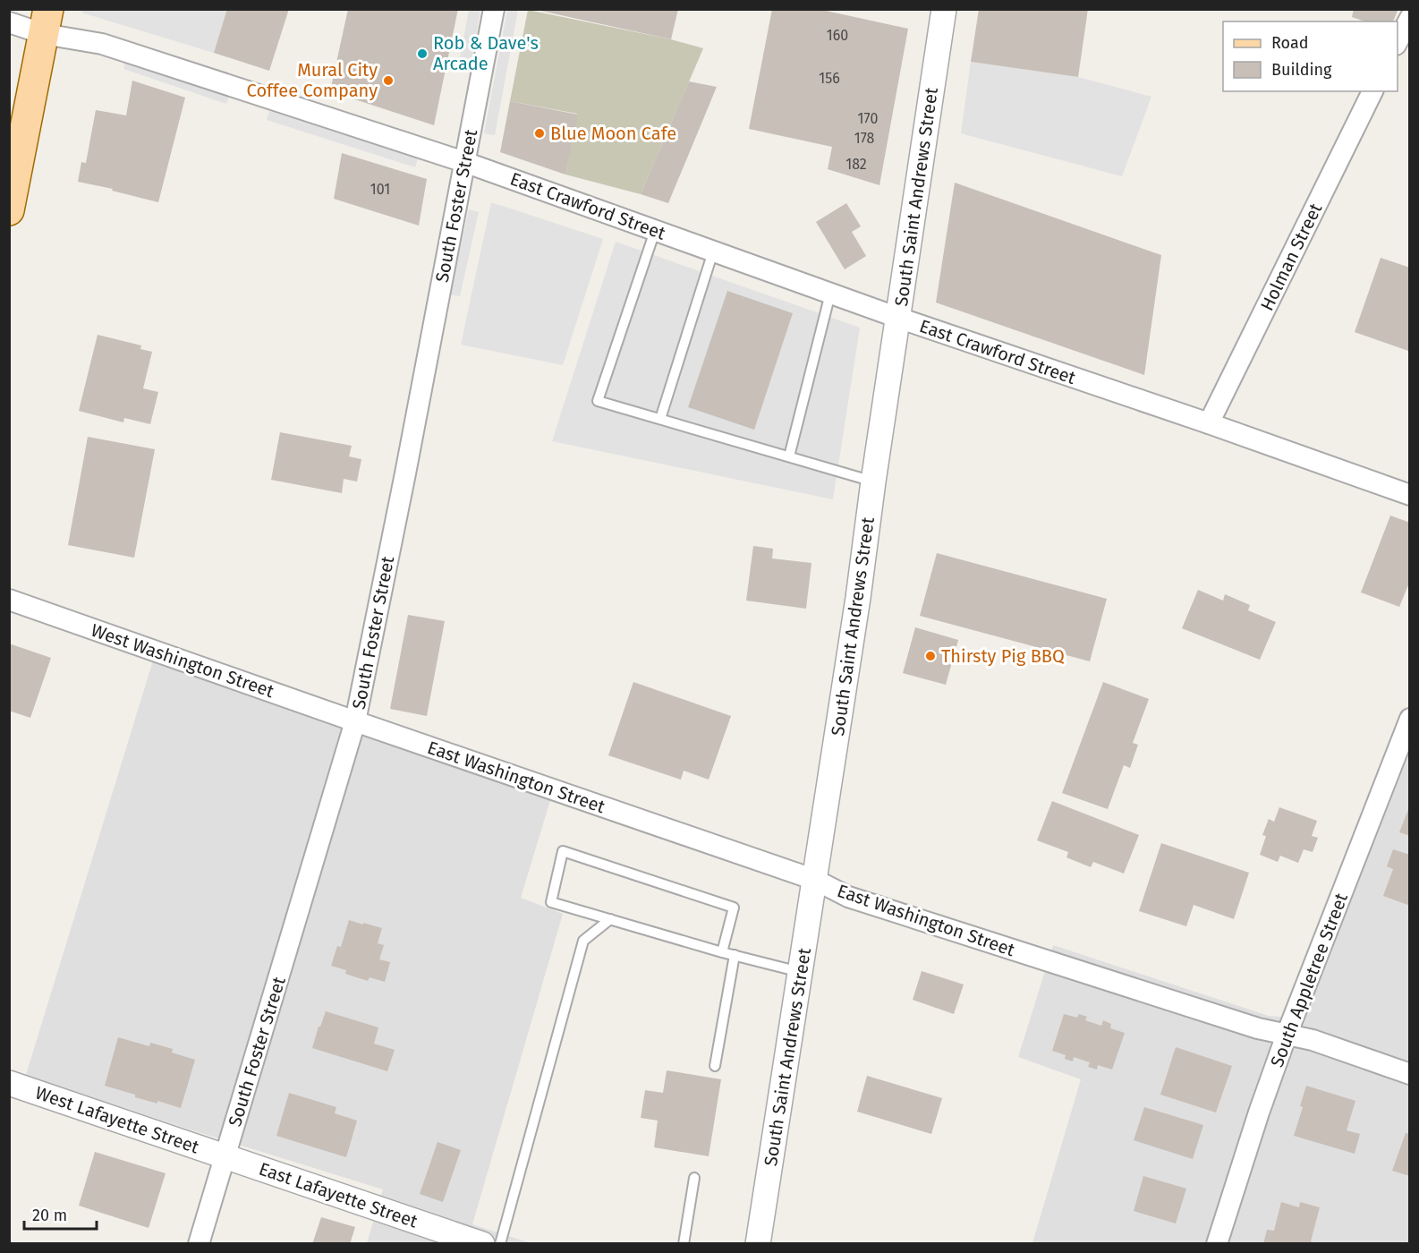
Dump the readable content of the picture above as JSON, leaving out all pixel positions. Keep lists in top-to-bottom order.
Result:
{
  "streets": {
    "street": [
      "South Saint Andrews Street",
      "South Foster Street",
      "East Crawford Street",
      "Holman Street",
      "West Washington Street",
      "East Washington Street",
      "South Appletree Street",
      "West Lafayette Street",
      "East Lafayette Street"
    ]
  },
  "crossings": [
    ["South Saint Andrews Street", "East Crawford Street"],
    ["South Saint Andrews Street", "East Washington Street"],
    ["South Foster Street", "East Crawford Street"],
    ["South Foster Street", "West Washington Street"],
    ["South Foster Street", "East Washington Street"],
    ["South Foster Street", "West Lafayette Street"],
    ["South Foster Street", "East Lafayette Street"],
    ["East Crawford Street", "Holman Street"],
    ["West Washington Street", "East Washington Street"],
    ["East Washington Street", "South Appletree Street"],
    ["West Lafayette Street", "East Lafayette Street"]
  ],
  "places": [
    "Rob & Dave's Arcade",
    "Mural City Coffee Company",
    "Blue Moon Cafe",
    "Thirsty Pig BBQ"
  ],
  "house_numbers": [
    "160",
    "156",
    "170",
    "178",
    "182",
    "101"
  ],
  "legend": ["Road", "Building"],
  "scale_bar": "20 m"
}
